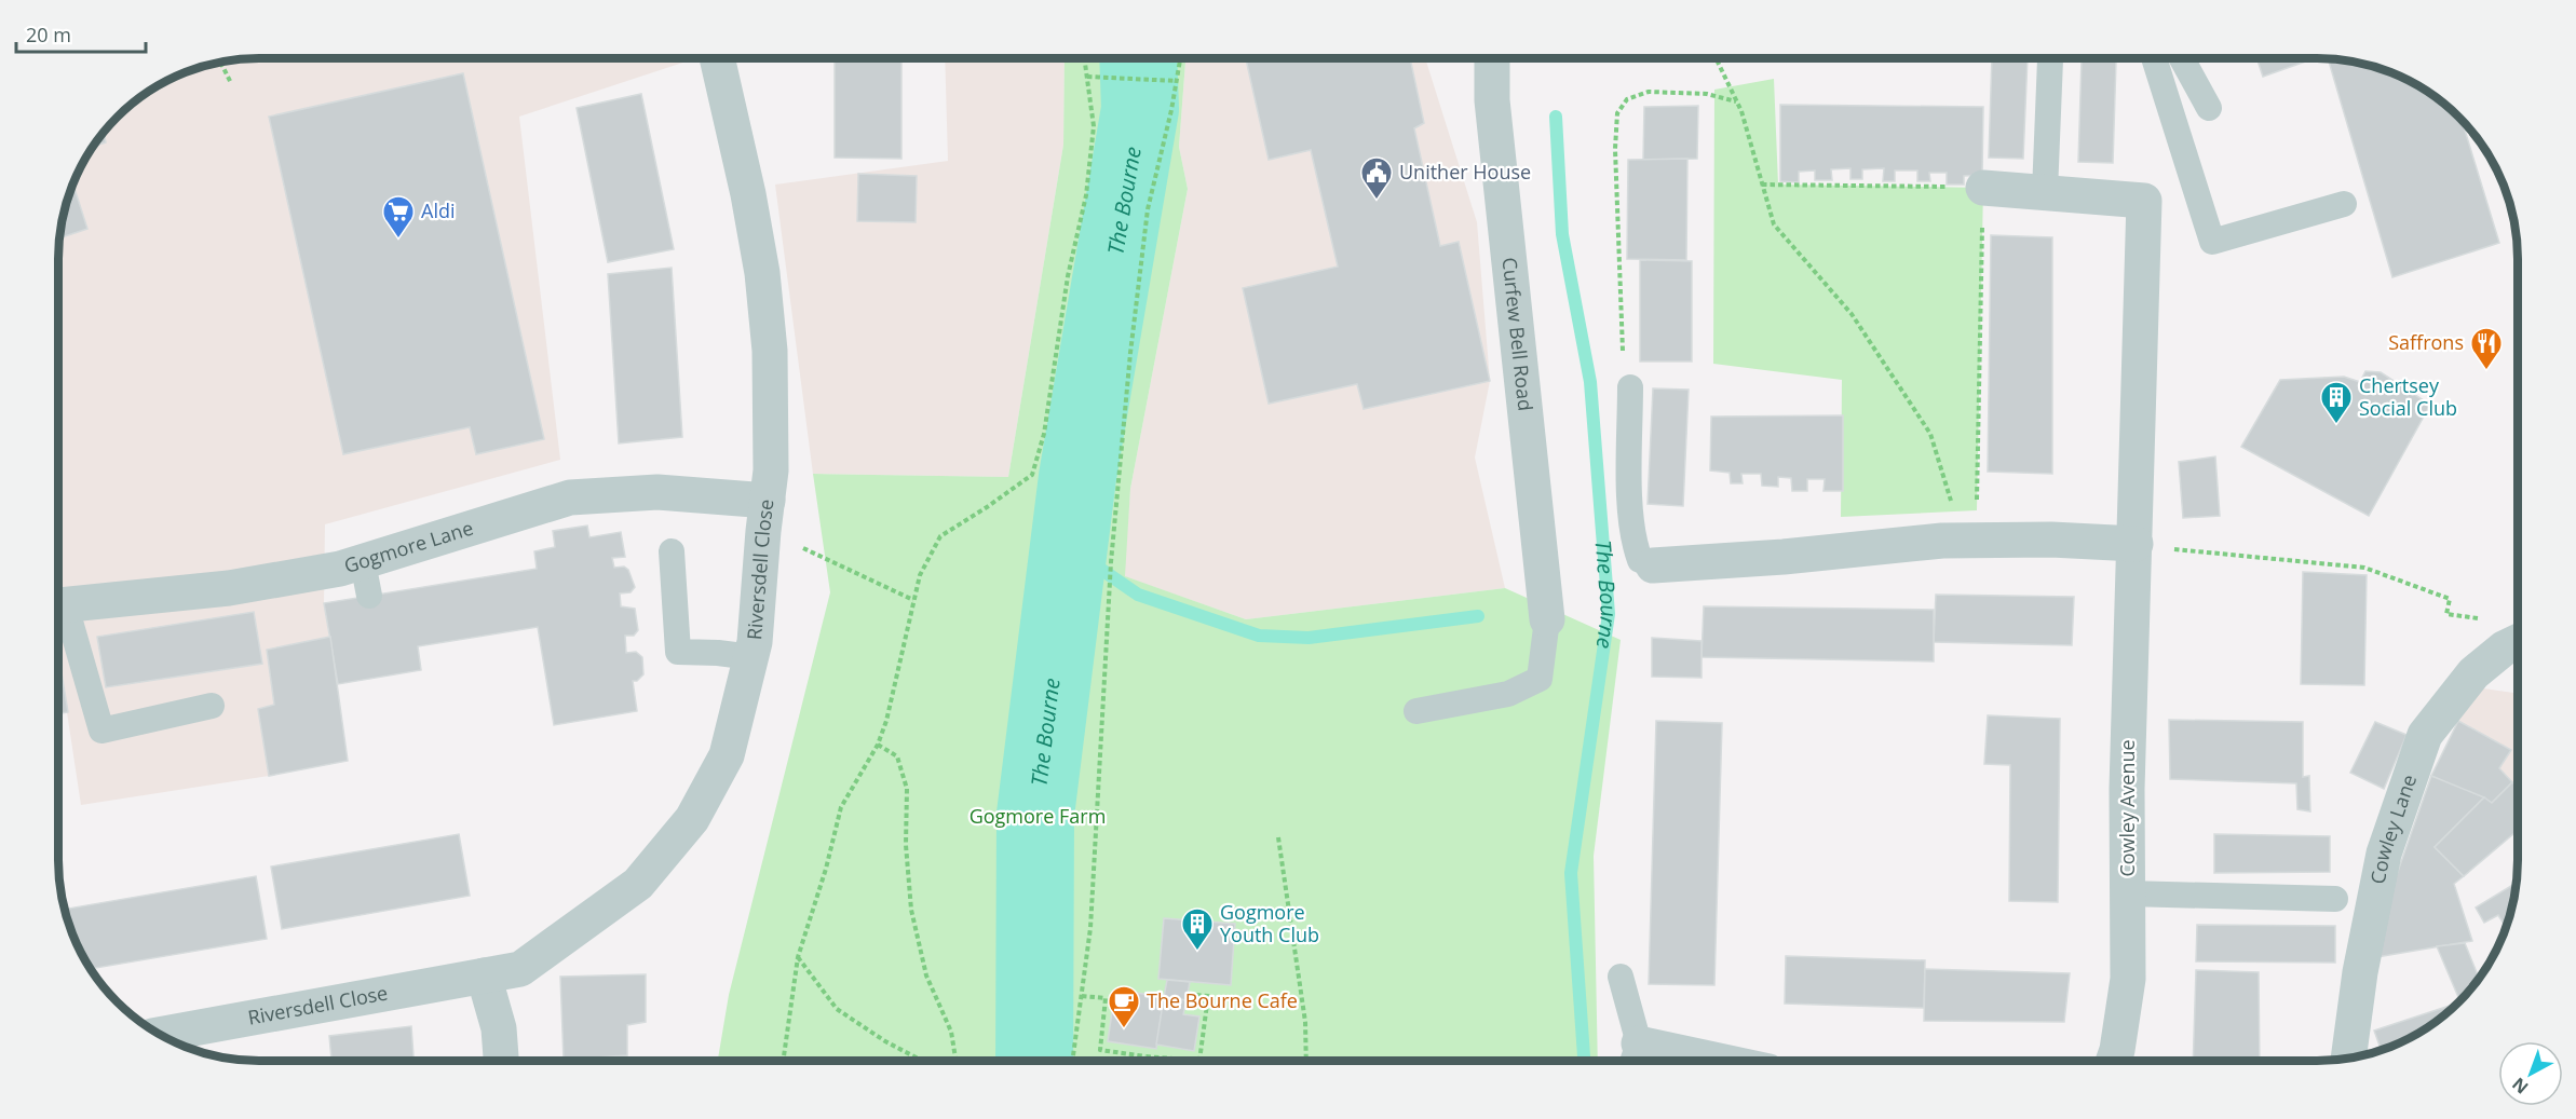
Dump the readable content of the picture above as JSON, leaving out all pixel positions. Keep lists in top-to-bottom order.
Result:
{
  "streets": {
    "street": [
      "Curfew Bell Road",
      "Gogmore Lane",
      "Riversdell Close",
      "Cowley Avenue",
      "Cowley Lane"
    ]
  },
  "crossings": [
    ["Gogmore Lane", "Riversdell Close"]
  ],
  "water": ["The Bourne"],
  "parks": ["Gogmore Farm"],
  "places": {
    "public building": ["Unither House"],
    "supermarket": ["Aldi"],
    "restaurant": ["Saffrons"],
    "building": ["Chertsey Social Club", "Gogmore Youth Club"],
    "cafe": ["The Bourne Cafe"]
  },
  "scale_bar": "20 m",
  "north": "bottom left"
}
